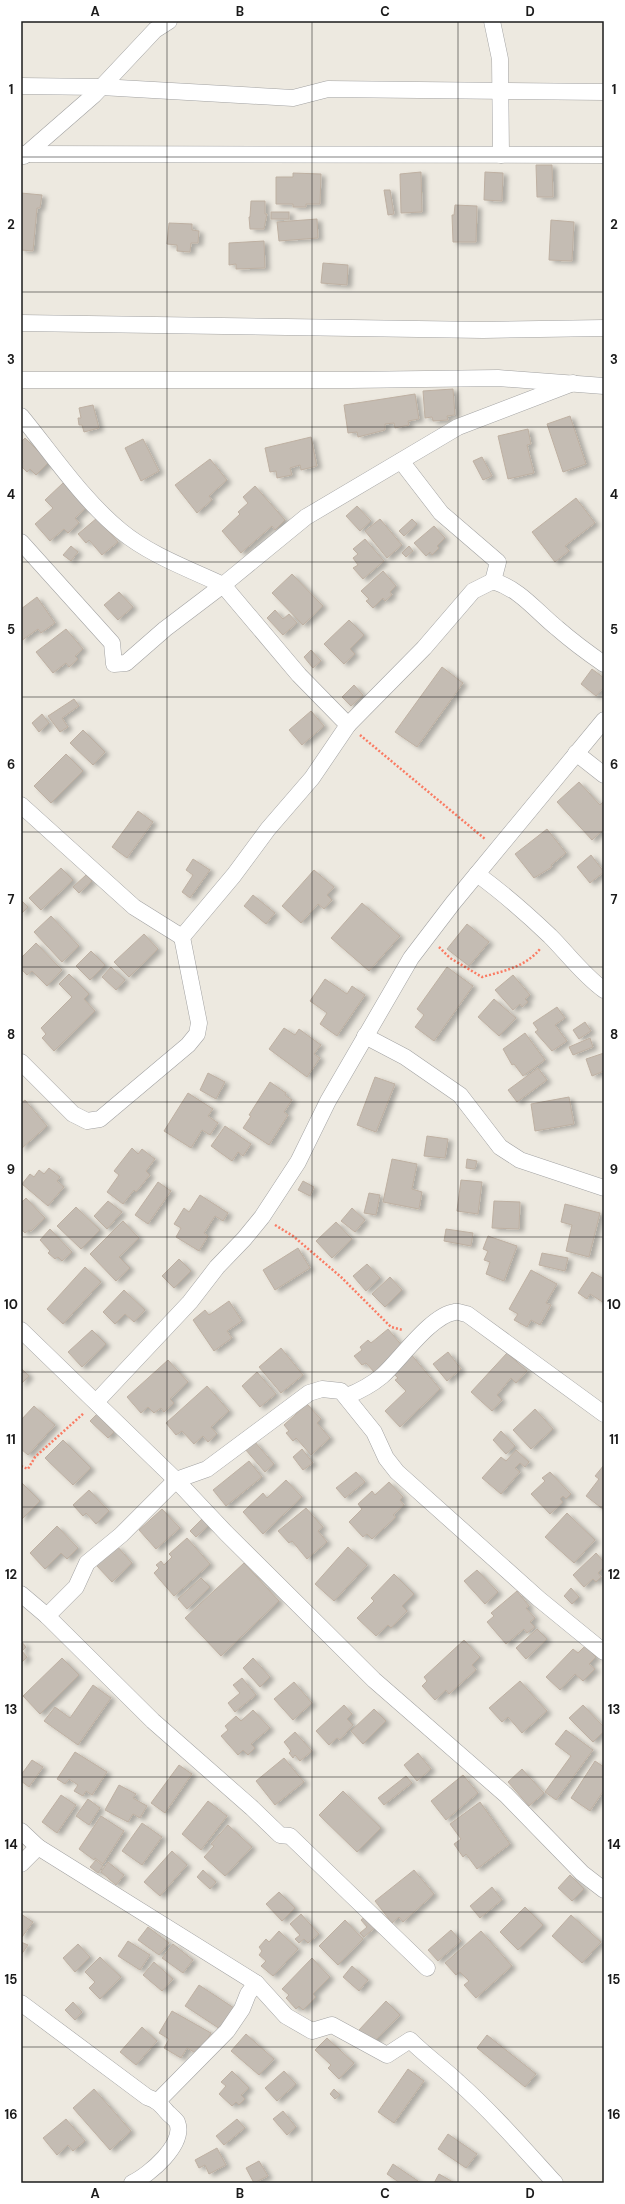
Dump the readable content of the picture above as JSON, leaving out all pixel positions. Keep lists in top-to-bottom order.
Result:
{
  "grid": {
    "columns": [
      "A",
      "B",
      "C",
      "D"
    ],
    "rows": [
      "1",
      "2",
      "3",
      "4",
      "5",
      "6",
      "7",
      "8",
      "9",
      "10",
      "11",
      "12",
      "13",
      "14",
      "15",
      "16"
    ]
  }
}
